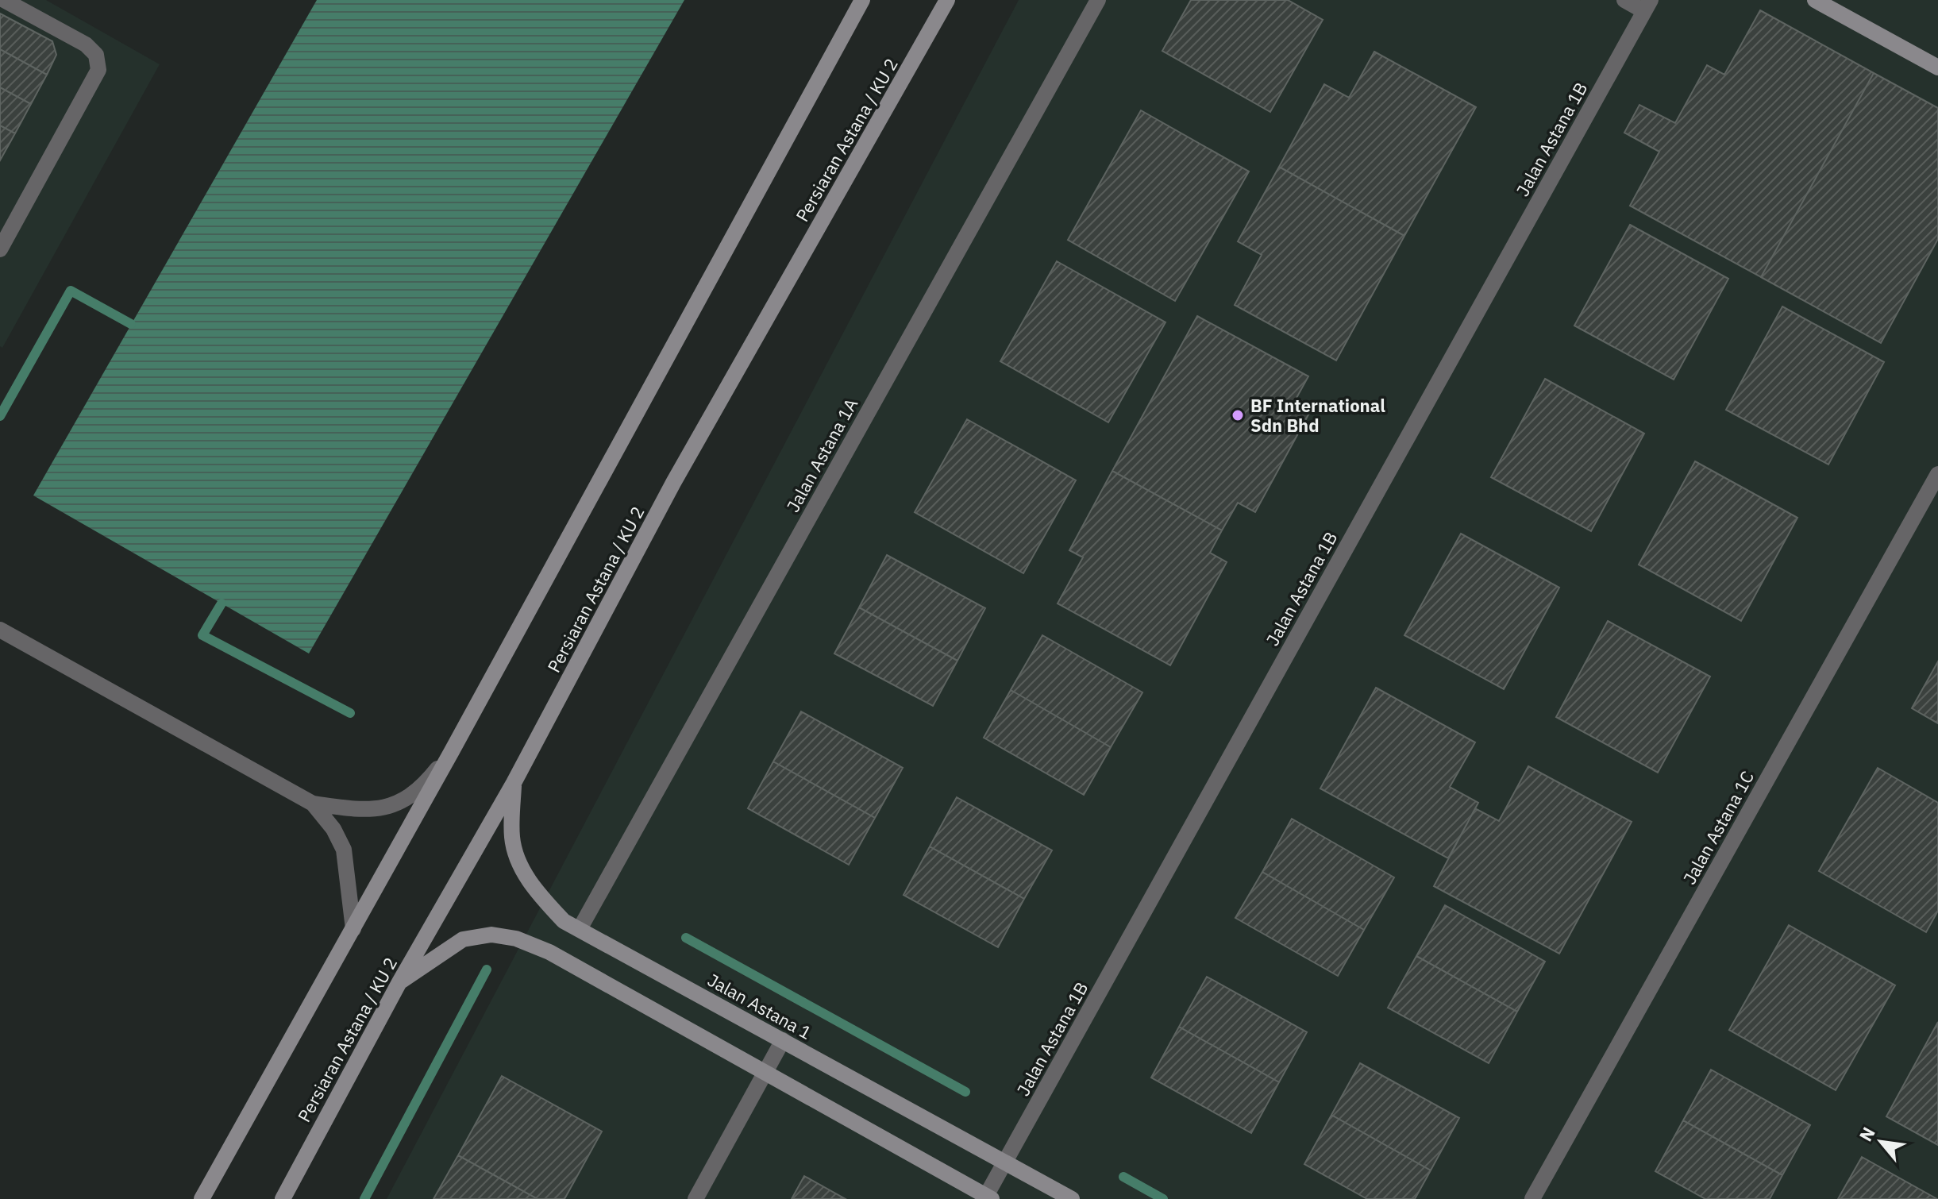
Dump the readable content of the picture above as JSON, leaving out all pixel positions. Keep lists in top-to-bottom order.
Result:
{
  "streets": {
    "street": [
      "Jalan Astana 1B",
      "Persiaran Astana / KU 2",
      "Jalan Astana 1A",
      "Jalan Astana 1C",
      "Jalan Astana 1"
    ]
  },
  "crossings": [
    ["Jalan Astana 1B", "Jalan Astana 1"],
    ["Persiaran Astana / KU 2", "Jalan Astana 1"],
    ["Jalan Astana 1A", "Jalan Astana 1"]
  ],
  "places": ["BF International Sdn Bhd"],
  "north": "top left"
}
